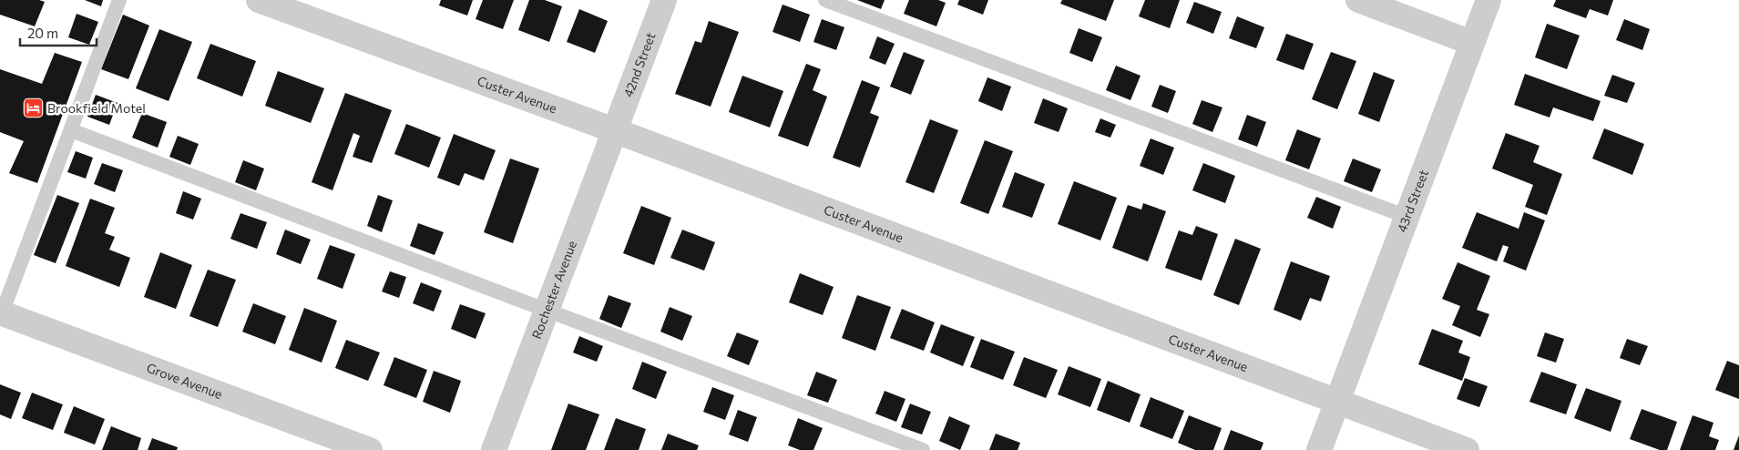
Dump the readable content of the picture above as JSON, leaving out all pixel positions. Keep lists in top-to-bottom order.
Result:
{
  "streets": {
    "street": [
      "42nd Street",
      "Custer Avenue",
      "43rd Street",
      "Rochester Avenue",
      "Grove Avenue"
    ]
  },
  "crossings": [
    ["42nd Street", "Custer Avenue"],
    ["42nd Street", "Rochester Avenue"],
    ["Custer Avenue", "43rd Street"],
    ["Custer Avenue", "Rochester Avenue"]
  ],
  "places": {
    "hotel": ["Brookfield Motel"]
  },
  "scale_bar": "20 m"
}
